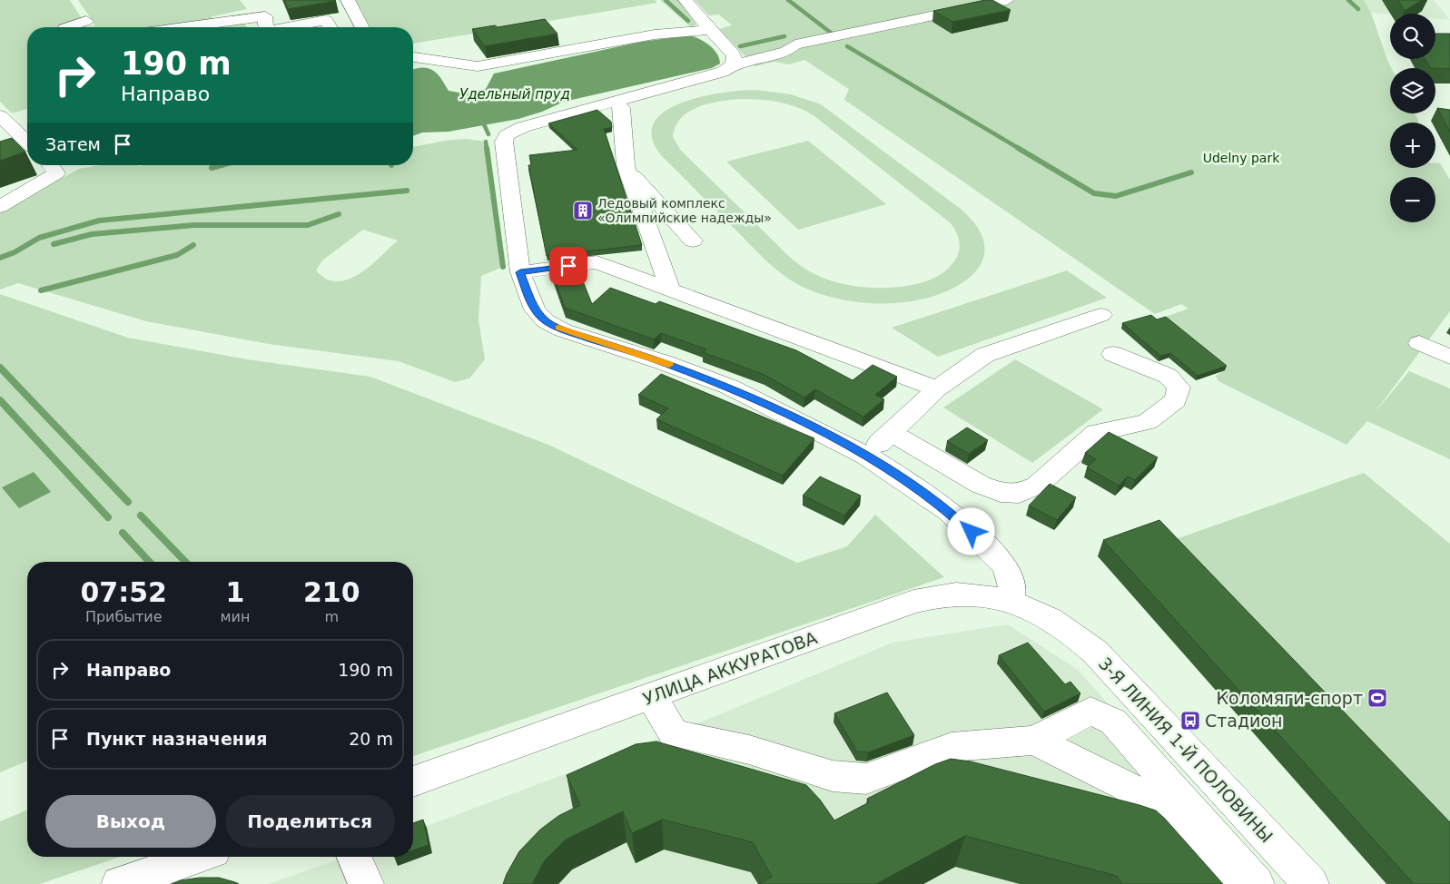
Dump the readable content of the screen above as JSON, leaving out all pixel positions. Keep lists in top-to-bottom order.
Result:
{
  "streets": {
    "street": ["УЛИЦА АККУРАТОВА", "3-Я ЛИНИЯ 1-Й ПОЛОВИНЫ"]
  },
  "crossings": [
    ["УЛИЦА АККУРАТОВА", "3-Я ЛИНИЯ 1-Й ПОЛОВИНЫ"]
  ],
  "water": ["Удельный пруд"],
  "parks": ["Udelny park"],
  "places": {
    "building": ["Ледовый комплекс «Олимпийские надежды»"],
    "sports": ["Коломяги-спорт"],
    "bus stop": ["Стадион"]
  },
  "page": {
    "map_buttons": ["+", "−"],
    "turn": ["190 m", "Направо"],
    "then": "Затем",
    "eta": [
      "07:52",
      "Прибытие",
      "1",
      "мин",
      "210",
      "m"
    ],
    "list": [
      {
        "name": "Направо",
        "value": "190 m"
      },
      {
        "name": "Пункт назначения",
        "value": "20 m"
      }
    ],
    "buttons": ["Выход", "Поделиться"]
  }
}
